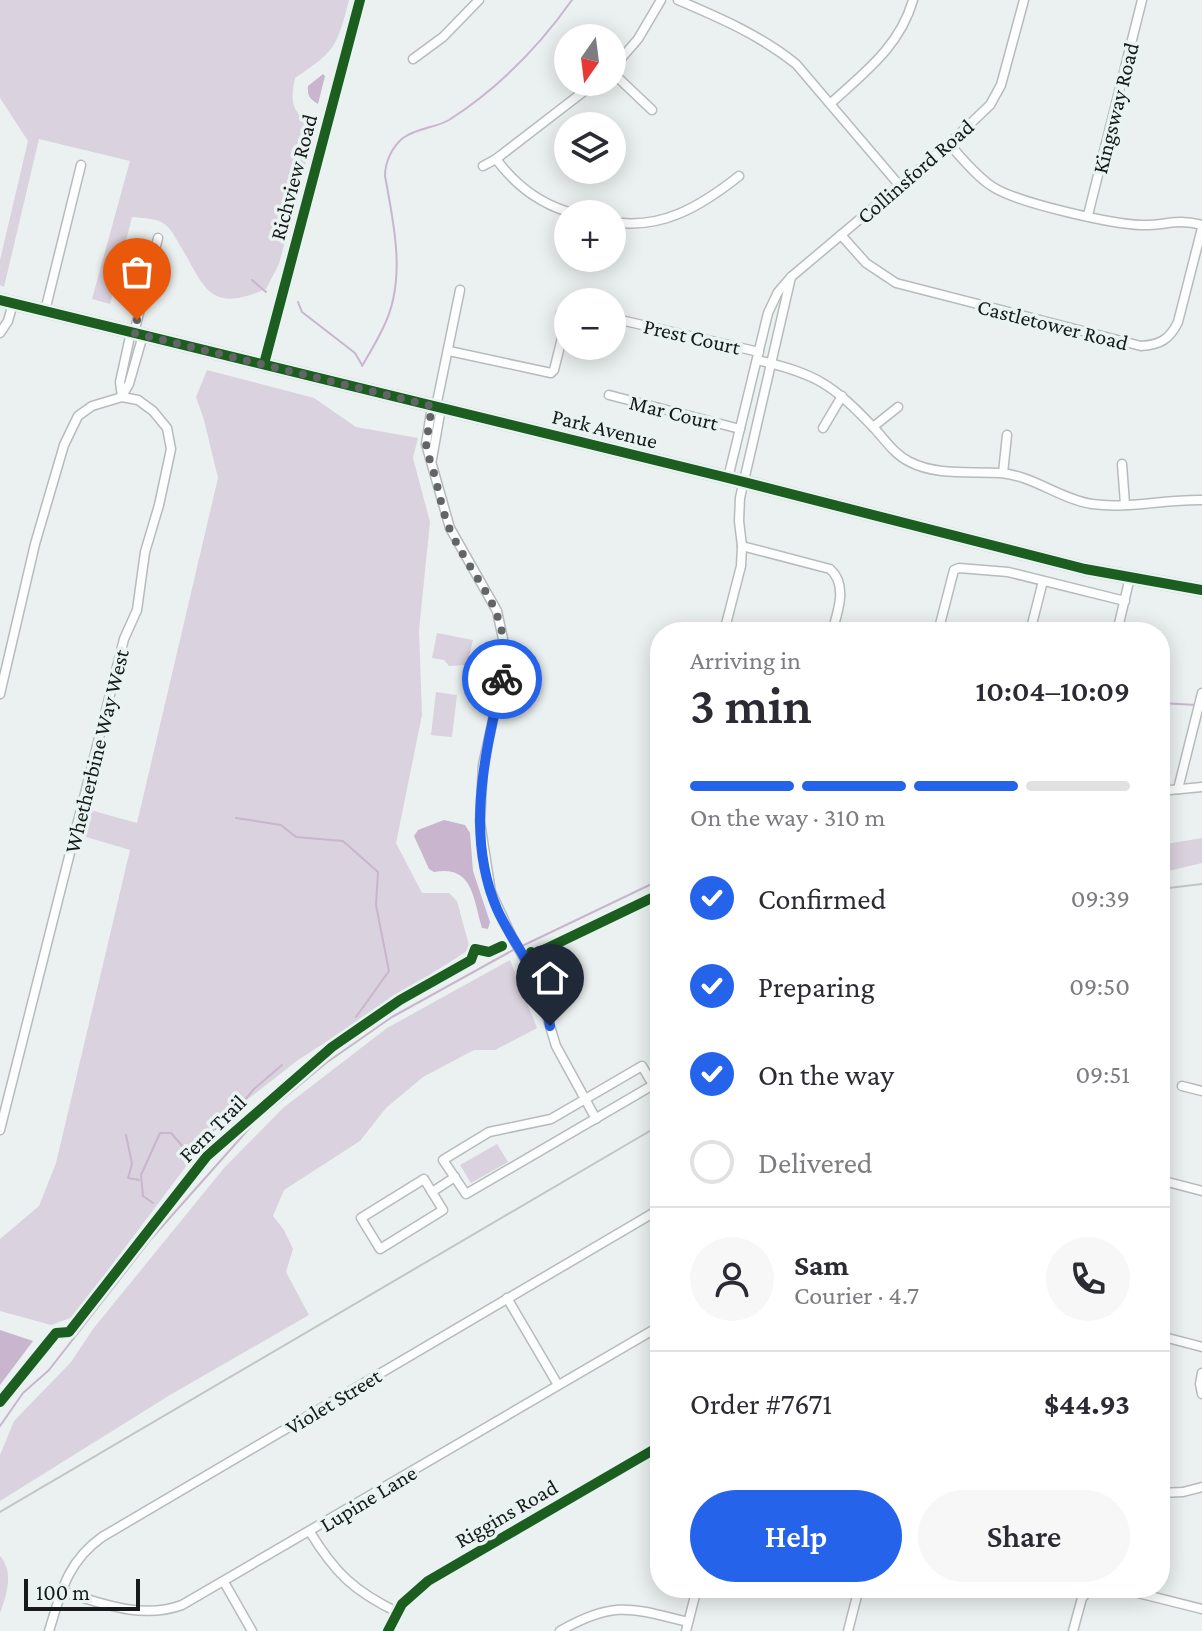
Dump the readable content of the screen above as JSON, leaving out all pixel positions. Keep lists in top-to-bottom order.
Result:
{
  "streets": {
    "main road": ["Park Avenue"],
    "street": [
      "Kingsway Road",
      "Collinsford Road",
      "Richview Road",
      "Castletower Road",
      "Prest Court",
      "Mar Court",
      "Whetherbine Way West",
      "Violet Street",
      "Lupine Lane",
      "Riggins Road"
    ],
    "cycle path": ["Fern Trail"]
  },
  "crossings": [
    ["Collinsford Road", "Castletower Road"],
    ["Collinsford Road", "Prest Court"],
    ["Collinsford Road", "Mar Court"],
    ["Collinsford Road", "Park Avenue"],
    ["Richview Road", "Park Avenue"],
    ["Violet Street", "Lupine Lane"]
  ],
  "scale_bar": "100 m",
  "north": "bottom",
  "page": {
    "map_buttons": ["+", "−"],
    "heading": ["3 min", "Arriving in", "10:04–10:09"],
    "panel": [
      "Sam",
      "Courier · 4.7",
      "Order #7671",
      "$44.93"
    ],
    "bar": "On the way · 310 m",
    "list": [
      ["Confirmed", "09:39"],
      ["Preparing", "09:50"],
      ["On the way", "09:51"],
      "Delivered"
    ],
    "buttons": ["Help", "Share"],
    "scale": "100 m"
  }
}
